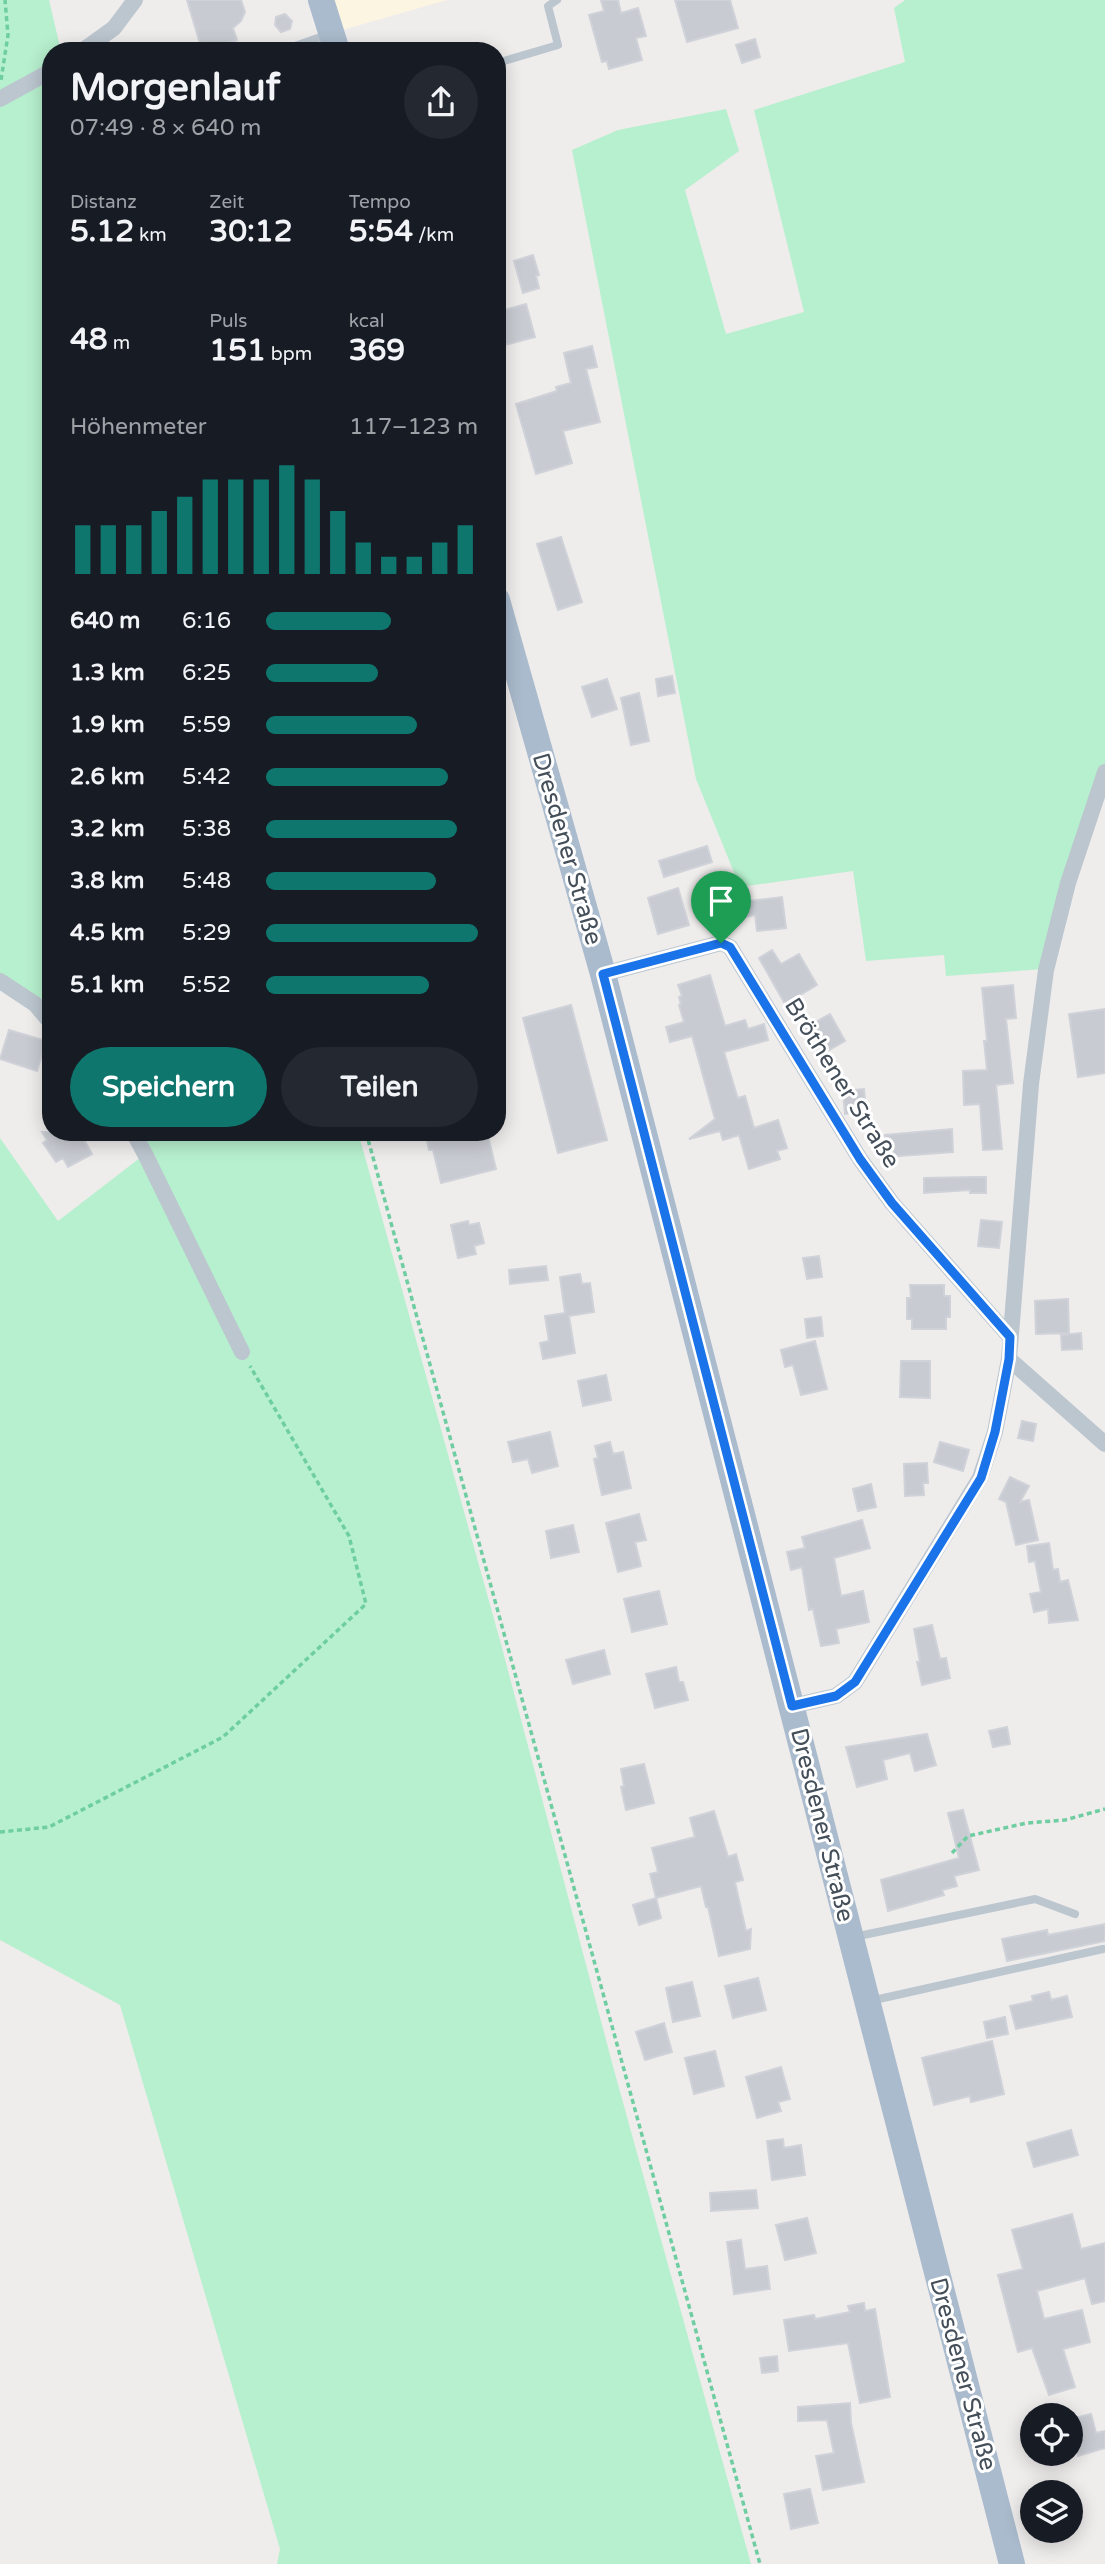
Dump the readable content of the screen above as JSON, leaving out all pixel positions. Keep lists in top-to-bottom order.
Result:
{
  "streets": {
    "main road": ["Dresdener Straße"],
    "street": ["Bröthener Straße"]
  },
  "crossings": [
    ["Dresdener Straße", "Bröthener Straße"]
  ],
  "page": {
    "heading": ["Morgenlauf", "07:49 · 8 × 640 m"],
    "stats": [
      ["Distanz", "5.12 km"],
      ["Zeit", "30:12"],
      ["Tempo", "5:54 /km"],
      ["48 m"],
      ["Puls", "151 bpm"],
      ["kcal", "369"]
    ],
    "chart": ["Höhenmeter", "117–123 m"],
    "list": [
      {
        "name": "640 m",
        "note": "6:16"
      },
      {
        "name": "1.3 km",
        "note": "6:25"
      },
      {
        "name": "1.9 km",
        "note": "5:59"
      },
      {
        "name": "2.6 km",
        "note": "5:42"
      },
      {
        "name": "3.2 km",
        "note": "5:38"
      },
      {
        "name": "3.8 km",
        "note": "5:48"
      },
      {
        "name": "4.5 km",
        "note": "5:29"
      },
      {
        "name": "5.1 km",
        "note": "5:52"
      }
    ],
    "buttons": ["Speichern", "Teilen"]
  }
}
